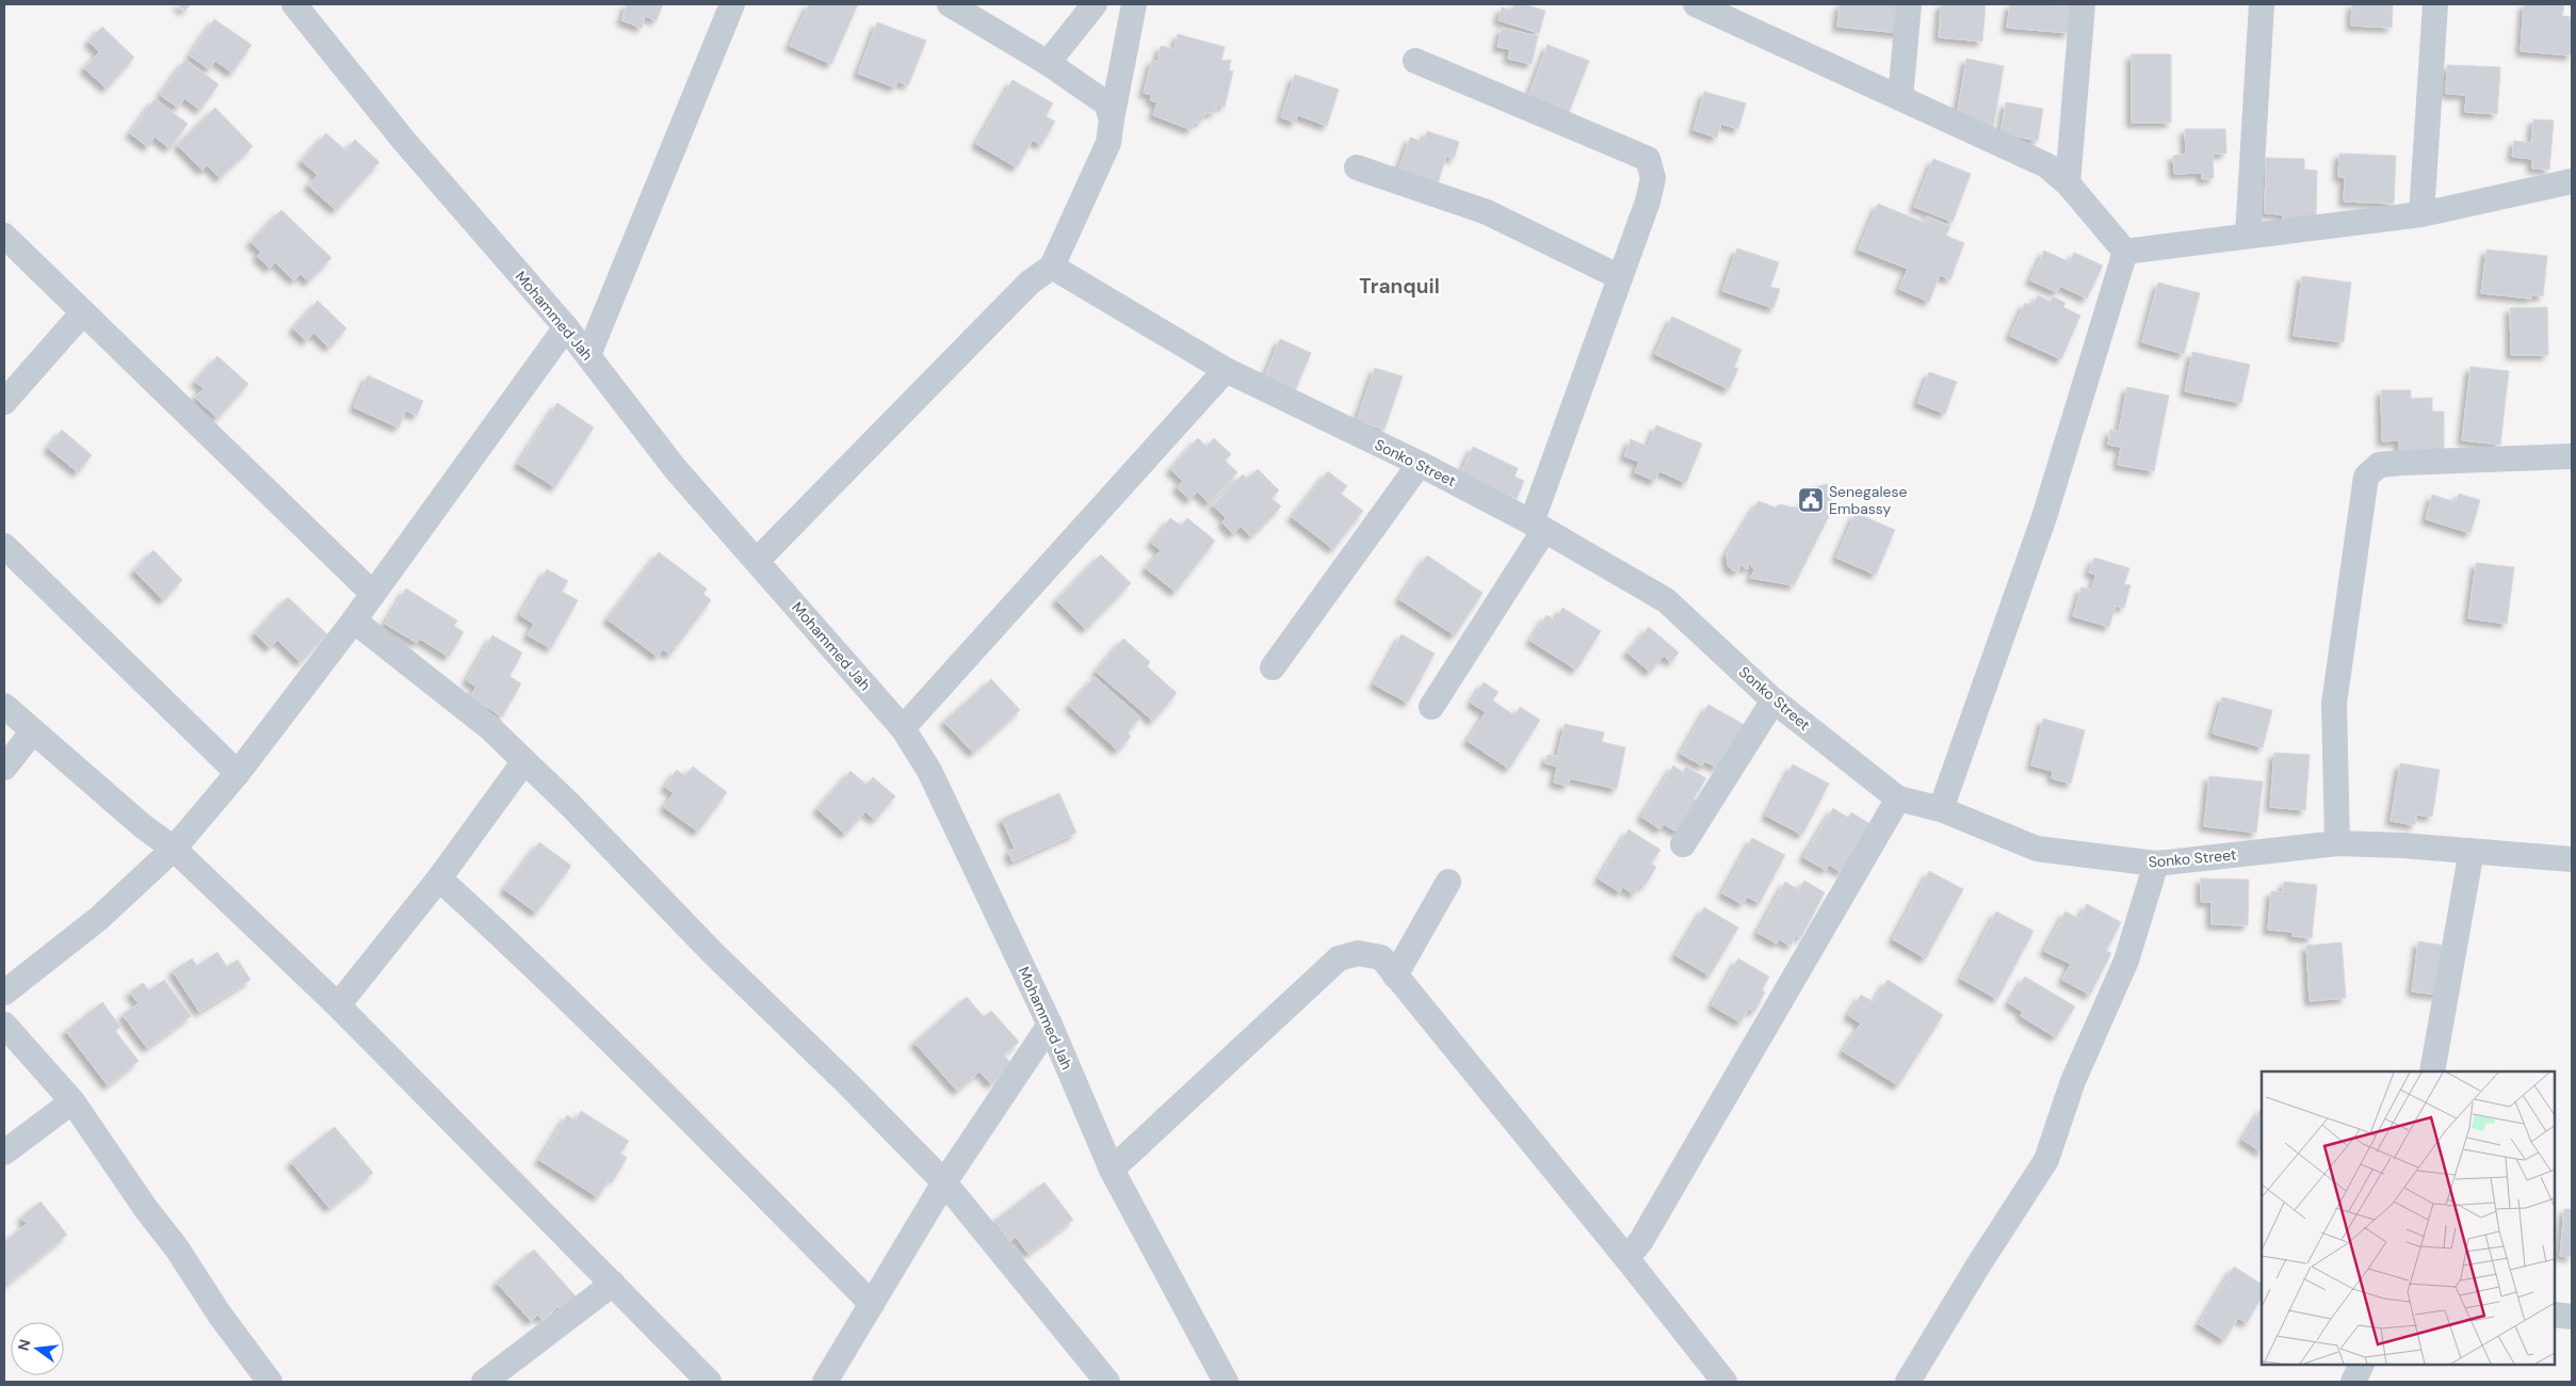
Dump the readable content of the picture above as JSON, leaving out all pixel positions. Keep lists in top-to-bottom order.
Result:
{
  "streets": {
    "street": ["Mohammed Jah", "Sonko Street"]
  },
  "districts": ["Tranquil"],
  "places": {
    "public building": ["Senegalese Embassy"]
  },
  "north": "left"
}
